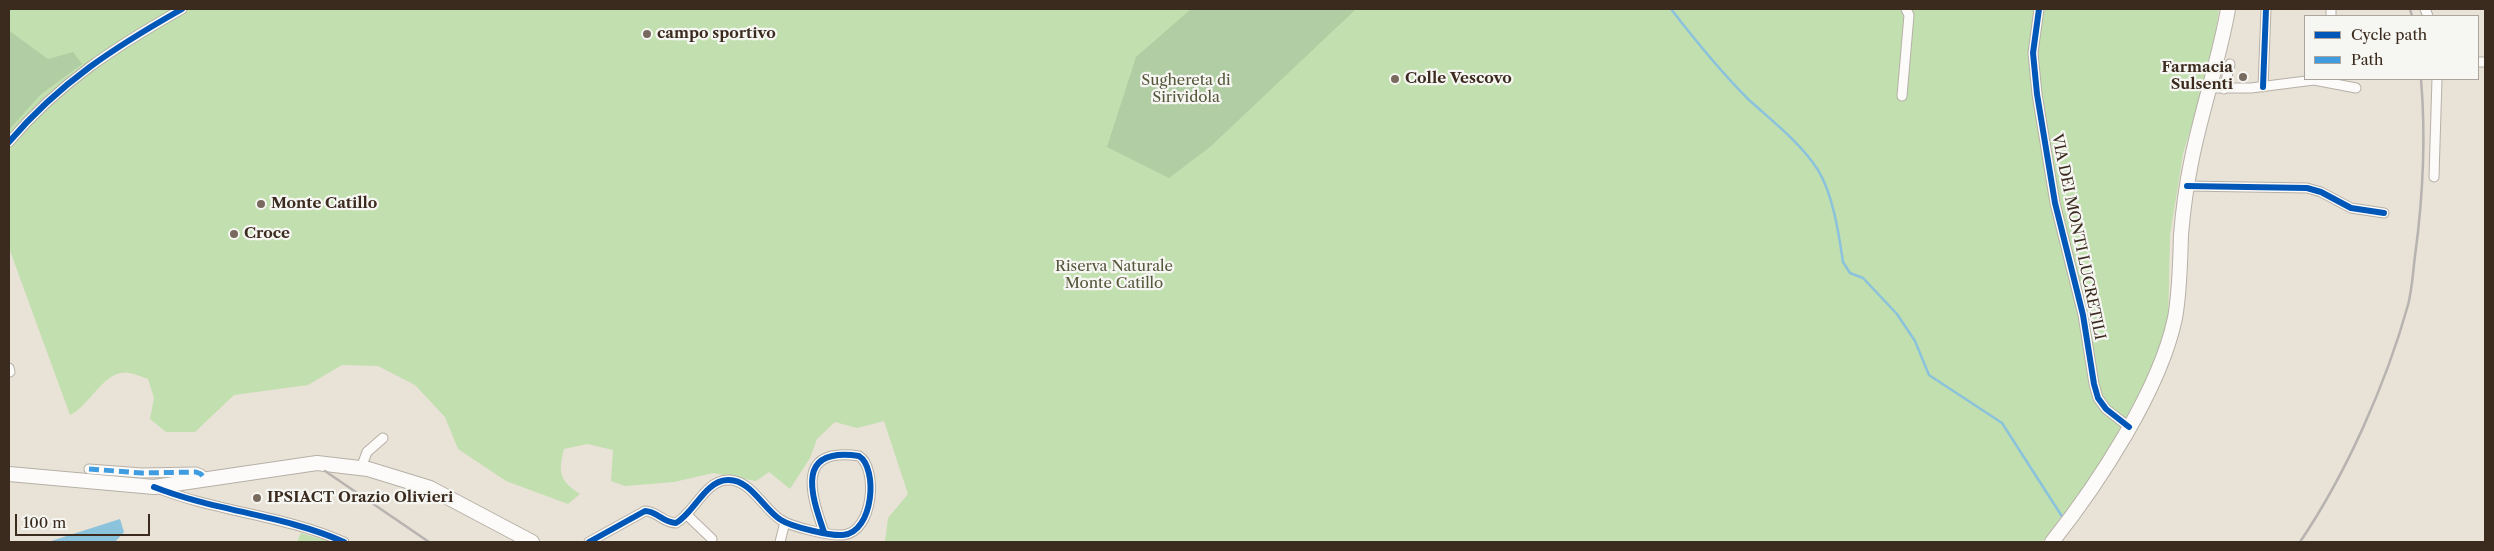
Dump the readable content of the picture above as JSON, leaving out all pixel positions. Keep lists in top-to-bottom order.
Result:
{
  "streets": {
    "street": ["VIA DEI MONTI LUCRETILI"]
  },
  "parks": ["Sughereta di Sirividola", "Riserva Naturale Monte Catillo"],
  "places": [
    "campo sportivo",
    "Farmacia Sulsenti",
    "Colle Vescovo",
    "Monte Catillo",
    "Croce",
    "IPSIACT Orazio Olivieri"
  ],
  "legend": ["Cycle path", "Path"],
  "scale_bar": "100 m"
}
